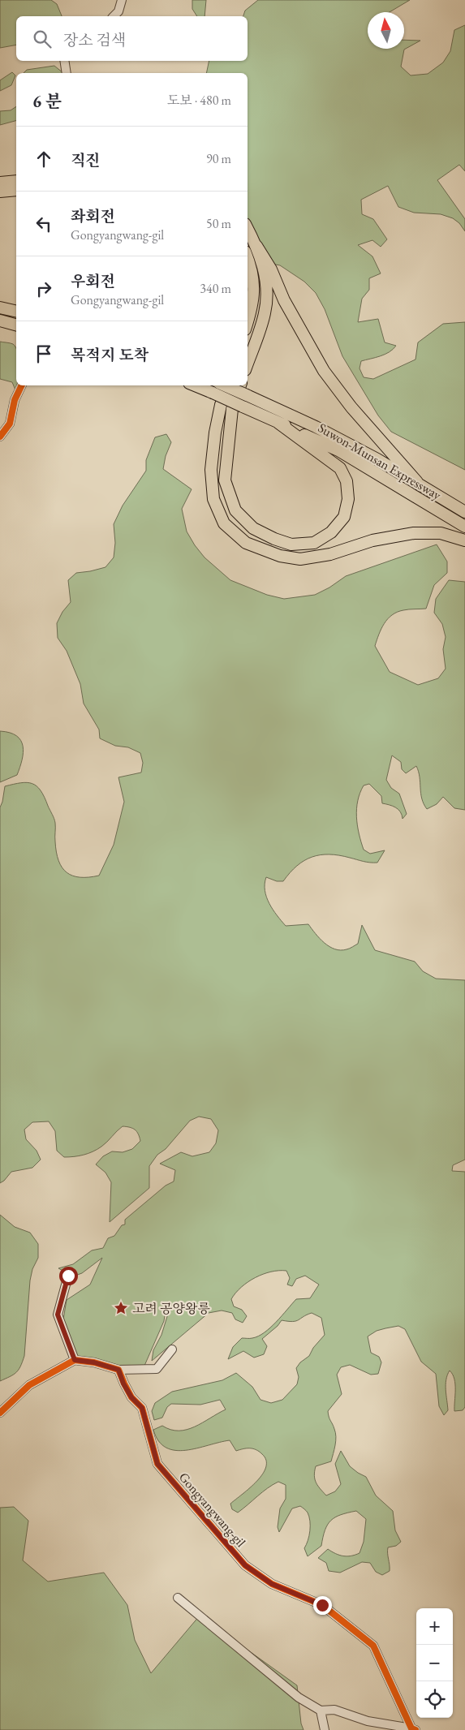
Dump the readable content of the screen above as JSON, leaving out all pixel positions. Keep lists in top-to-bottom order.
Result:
{
  "streets": {
    "highway": ["Suwon-Munsan Expressway"],
    "street": ["Gongyangwang-gil"]
  },
  "places": {
    "place": ["고려 공양왕릉"]
  },
  "north": "top",
  "page": {
    "search": "장소 검색",
    "heading": ["6 분", "도보 · 480 m"],
    "list": [
      ["직진", "90 m"],
      ["좌회전", "Gongyangwang-gil", "50 m"],
      ["우회전", "Gongyangwang-gil", "340 m"],
      "목적지 도착"
    ],
    "map_buttons": ["+", "−"]
  }
}
